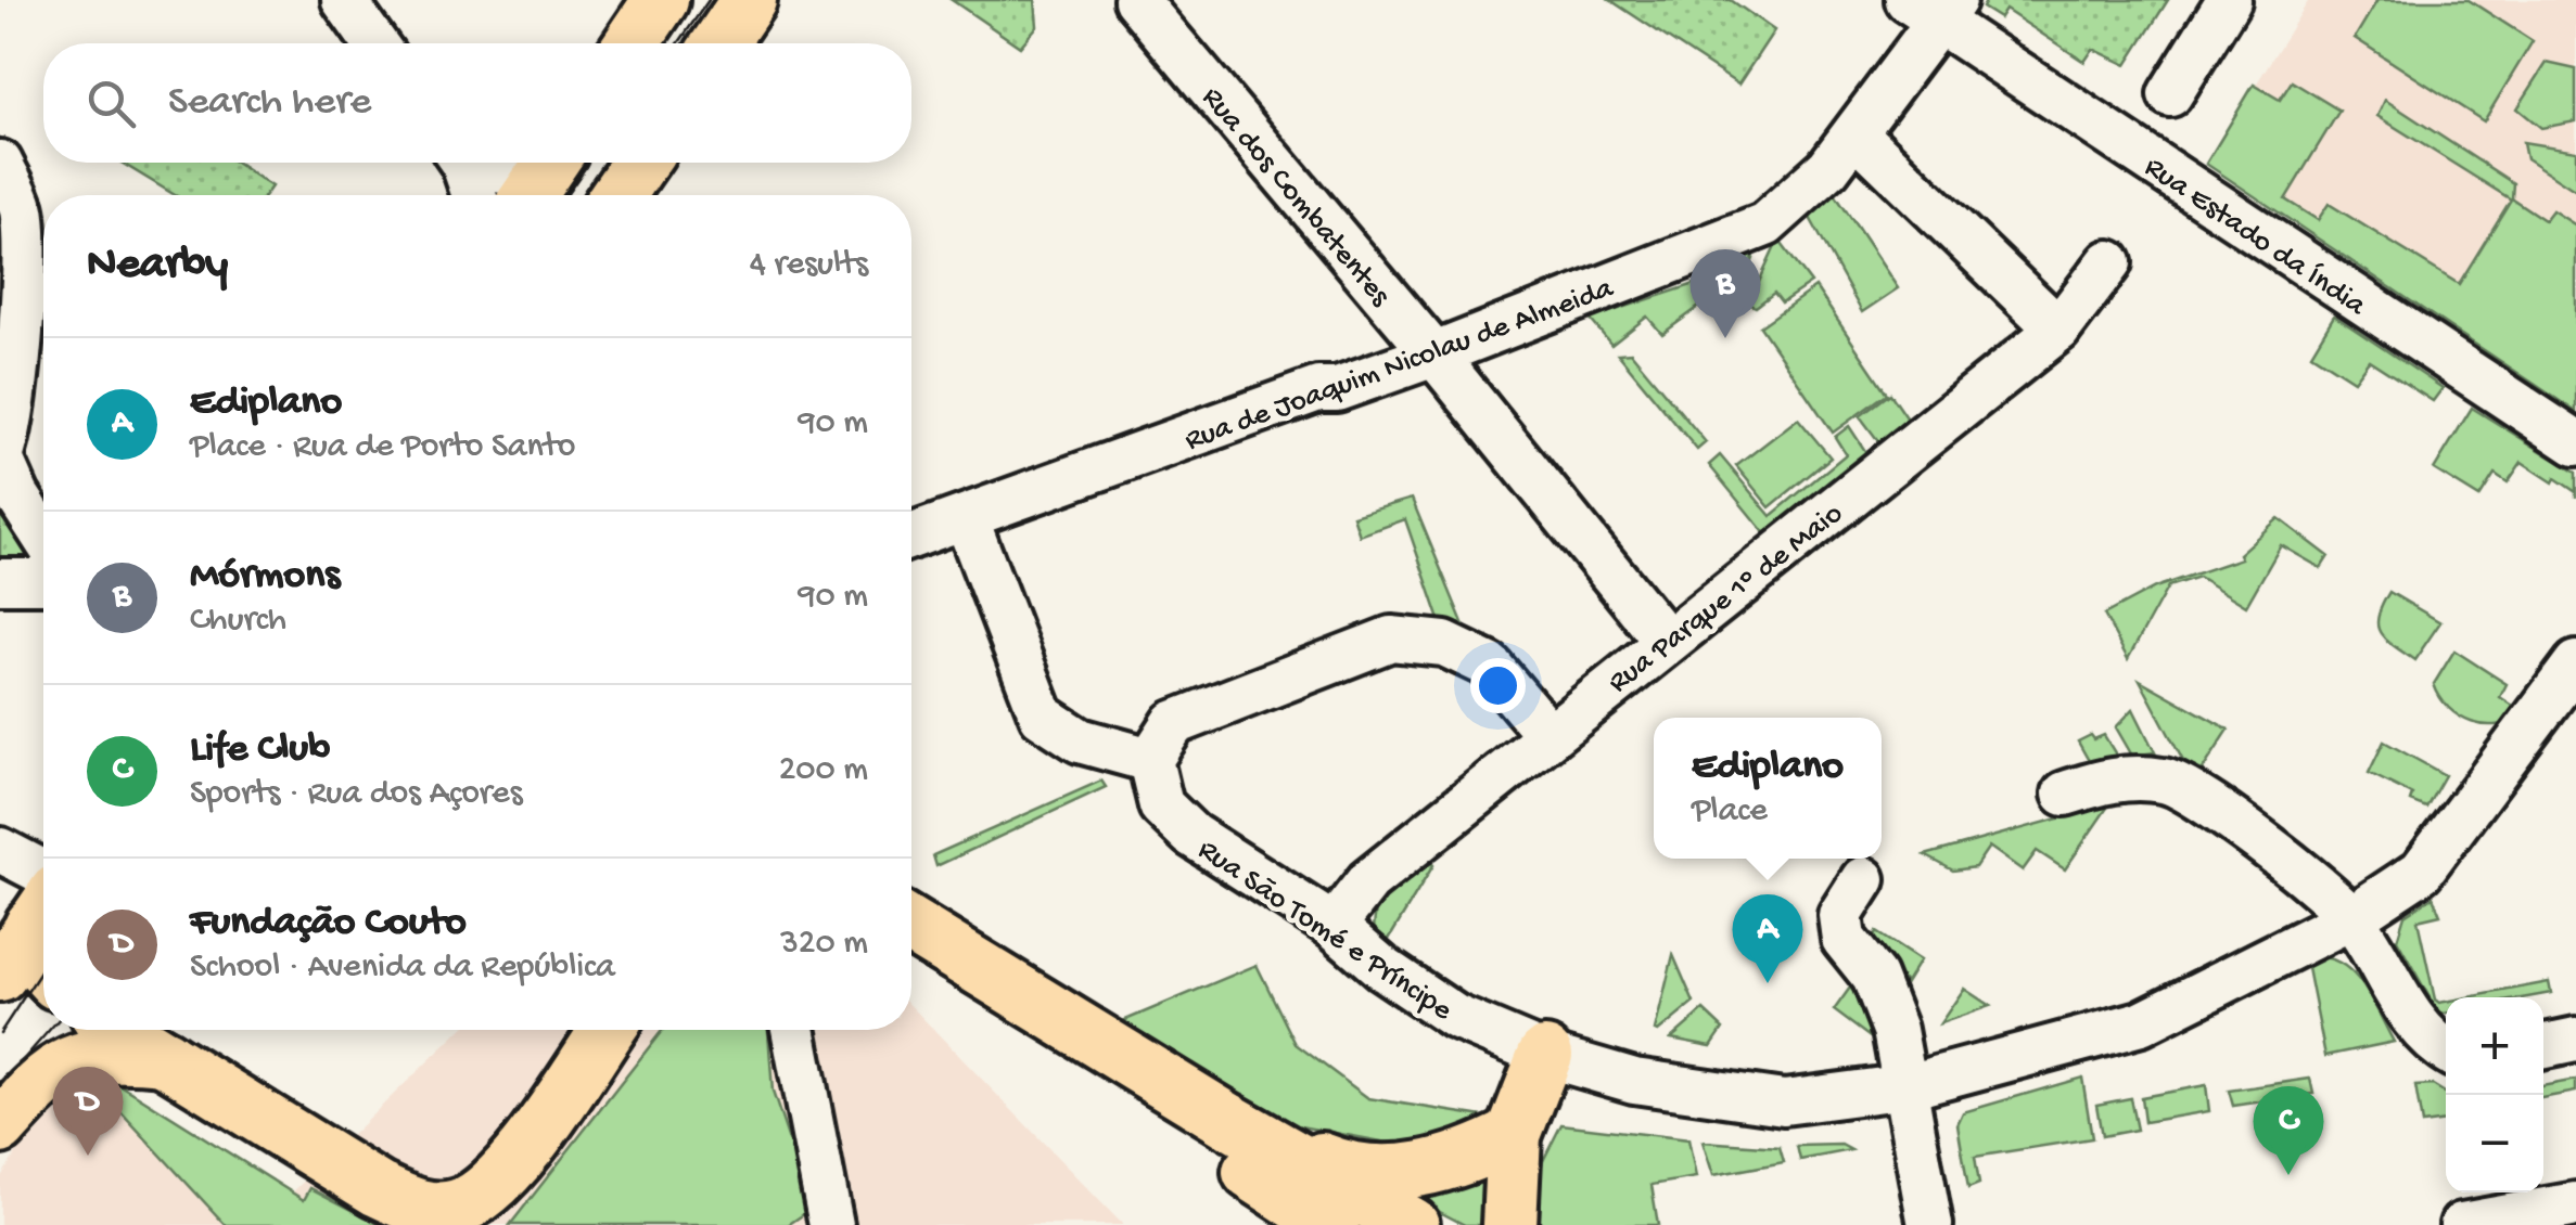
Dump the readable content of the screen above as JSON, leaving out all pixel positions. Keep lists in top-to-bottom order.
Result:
{
  "streets": {
    "street": [
      "Rua dos Combatentes",
      "Rua Estado da Índia",
      "Rua de Joaquim Nicolau de Almeida",
      "Rua Parque 1º de Maio",
      "Rua São Tomé e Príncipe"
    ]
  },
  "crossings": [
    ["Rua dos Combatentes", "Rua de Joaquim Nicolau de Almeida"],
    ["Rua dos Combatentes", "Rua Parque 1º de Maio"],
    ["Rua Estado da Índia", "Rua de Joaquim Nicolau de Almeida"],
    ["Rua Parque 1º de Maio", "Rua São Tomé e Príncipe"]
  ],
  "page": {
    "search": "Search here",
    "heading": ["Nearby", "4 results"],
    "pins": [
      "B",
      "A",
      "D",
      "C"
    ],
    "list": [
      {
        "mark": "A",
        "name": "Ediplano",
        "note": "Place · Rua de Porto Santo",
        "value": "90 m"
      },
      {
        "mark": "B",
        "name": "Mórmons",
        "note": "Church",
        "value": "90 m"
      },
      {
        "mark": "C",
        "name": "Life Club",
        "note": "Sports · Rua dos Açores",
        "value": "200 m"
      },
      {
        "mark": "D",
        "name": "Fundação Couto",
        "note": "School · Avenida da República",
        "value": "320 m"
      }
    ],
    "popup": ["Ediplano", "Place"],
    "map_buttons": ["+", "−"]
  }
}
